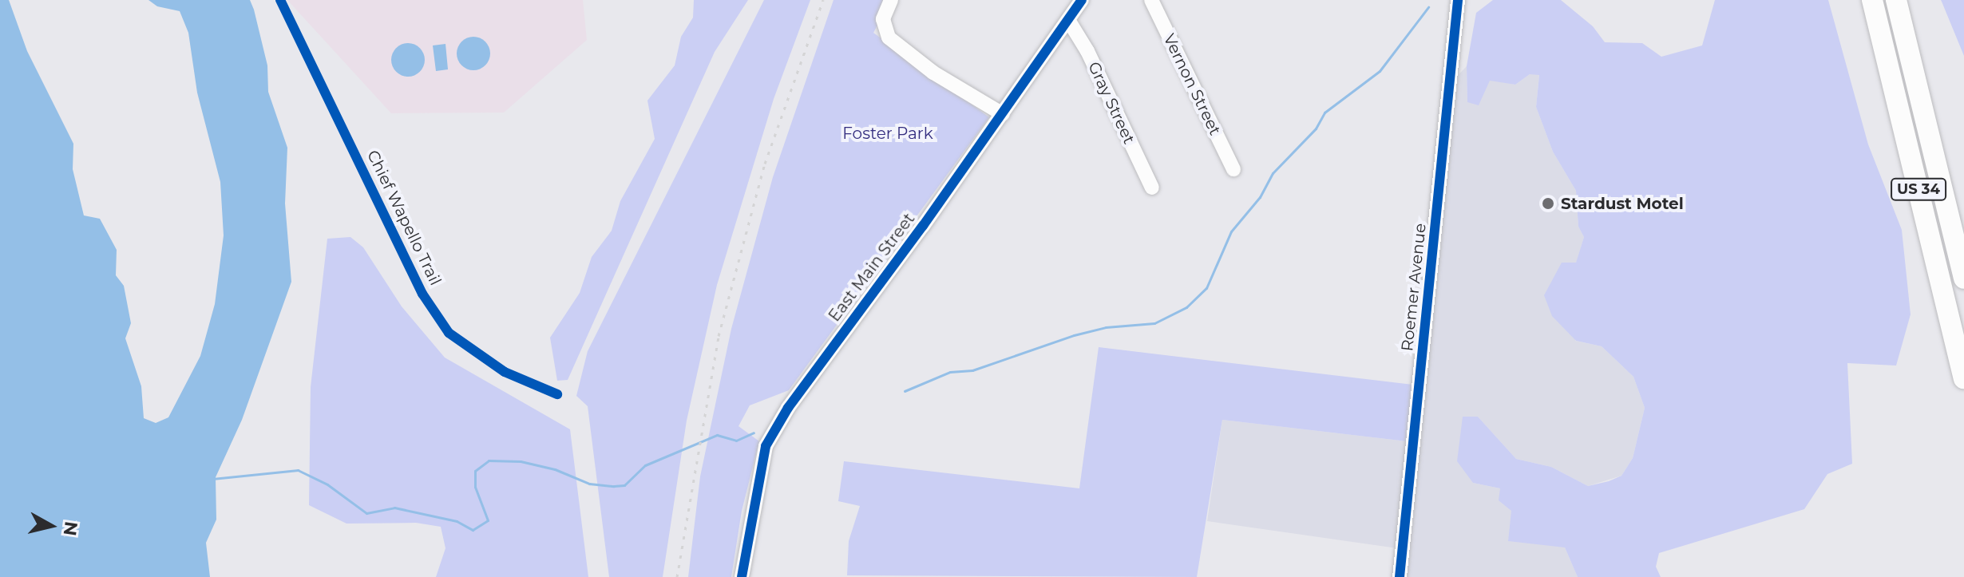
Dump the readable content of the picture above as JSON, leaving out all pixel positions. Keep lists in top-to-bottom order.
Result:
{
  "streets": {
    "highway": ["US 34"],
    "street": [
      "Vernon Street",
      "Gray Street",
      "East Main Street",
      "Roemer Avenue"
    ],
    "cycle path": ["Chief Wapello Trail"]
  },
  "crossings": [
    ["Gray Street", "East Main Street"]
  ],
  "parks": ["Foster Park"],
  "places": ["Stardust Motel"],
  "north": "right"
}
